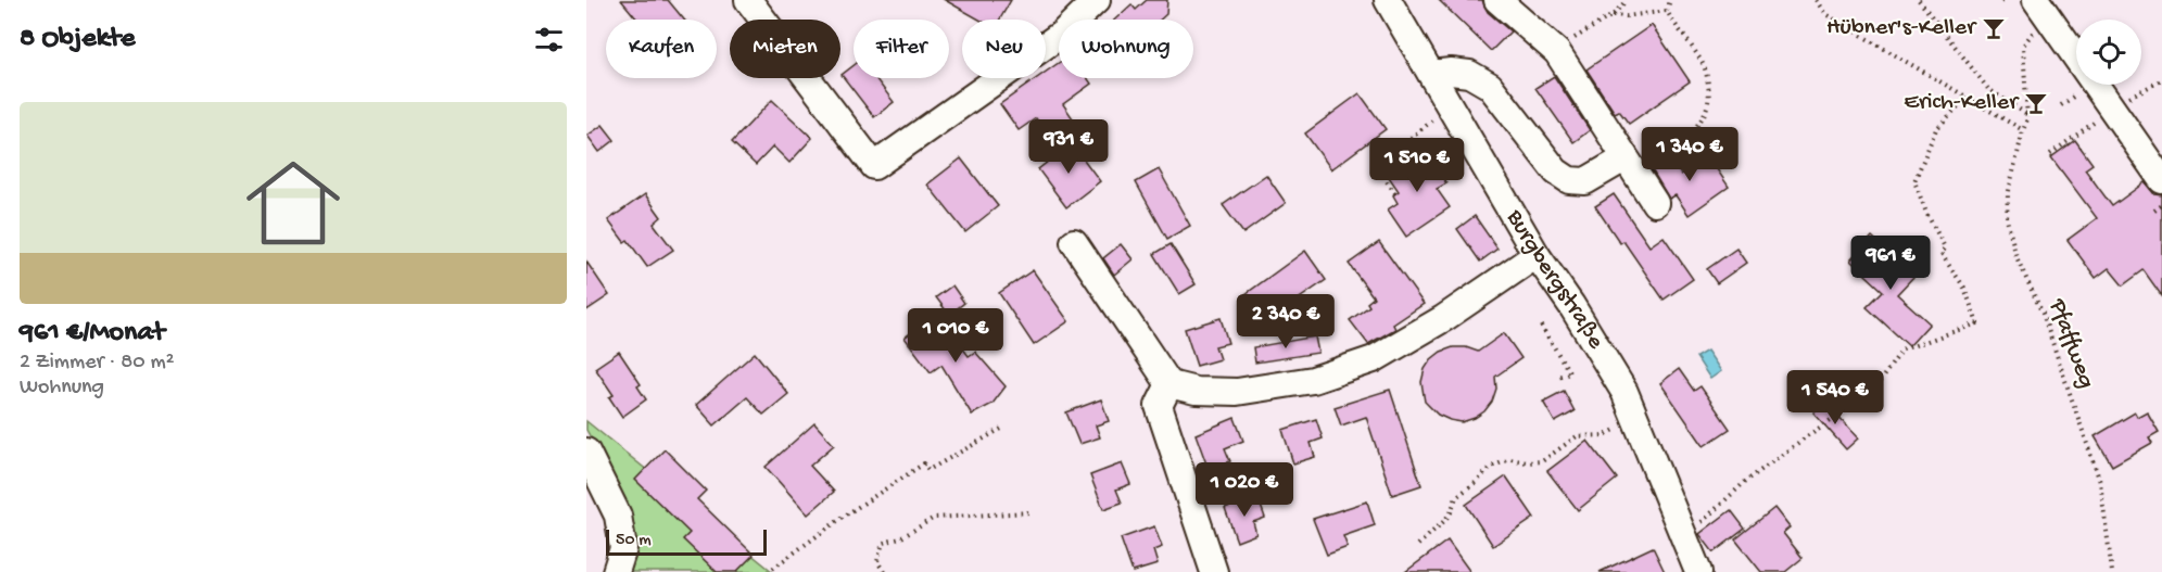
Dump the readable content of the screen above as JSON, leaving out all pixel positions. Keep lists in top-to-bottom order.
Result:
{
  "streets": {
    "street": ["Burgbergstraße"],
    "path": ["Pfaffweg"]
  },
  "places": {
    "bar": ["Hübner's-Keller", "Erich-Keller"]
  },
  "scale_bar": "50 m",
  "page": {
    "heading": "8 Objekte",
    "chip": [
      "Kaufen",
      "Mieten",
      "Filter",
      "Neu",
      "Wohnung"
    ],
    "list": [
      {
        "name": "961 €/Monat",
        "note": "2 Zimmer · 80 m² · Wohnung"
      }
    ],
    "price": [
      "931 €",
      "1 340 €",
      "1 510 €",
      "961 €",
      "2 340 €",
      "1 010 €",
      "1 540 €",
      "1 020 €"
    ],
    "scale": "50 m"
  }
}
